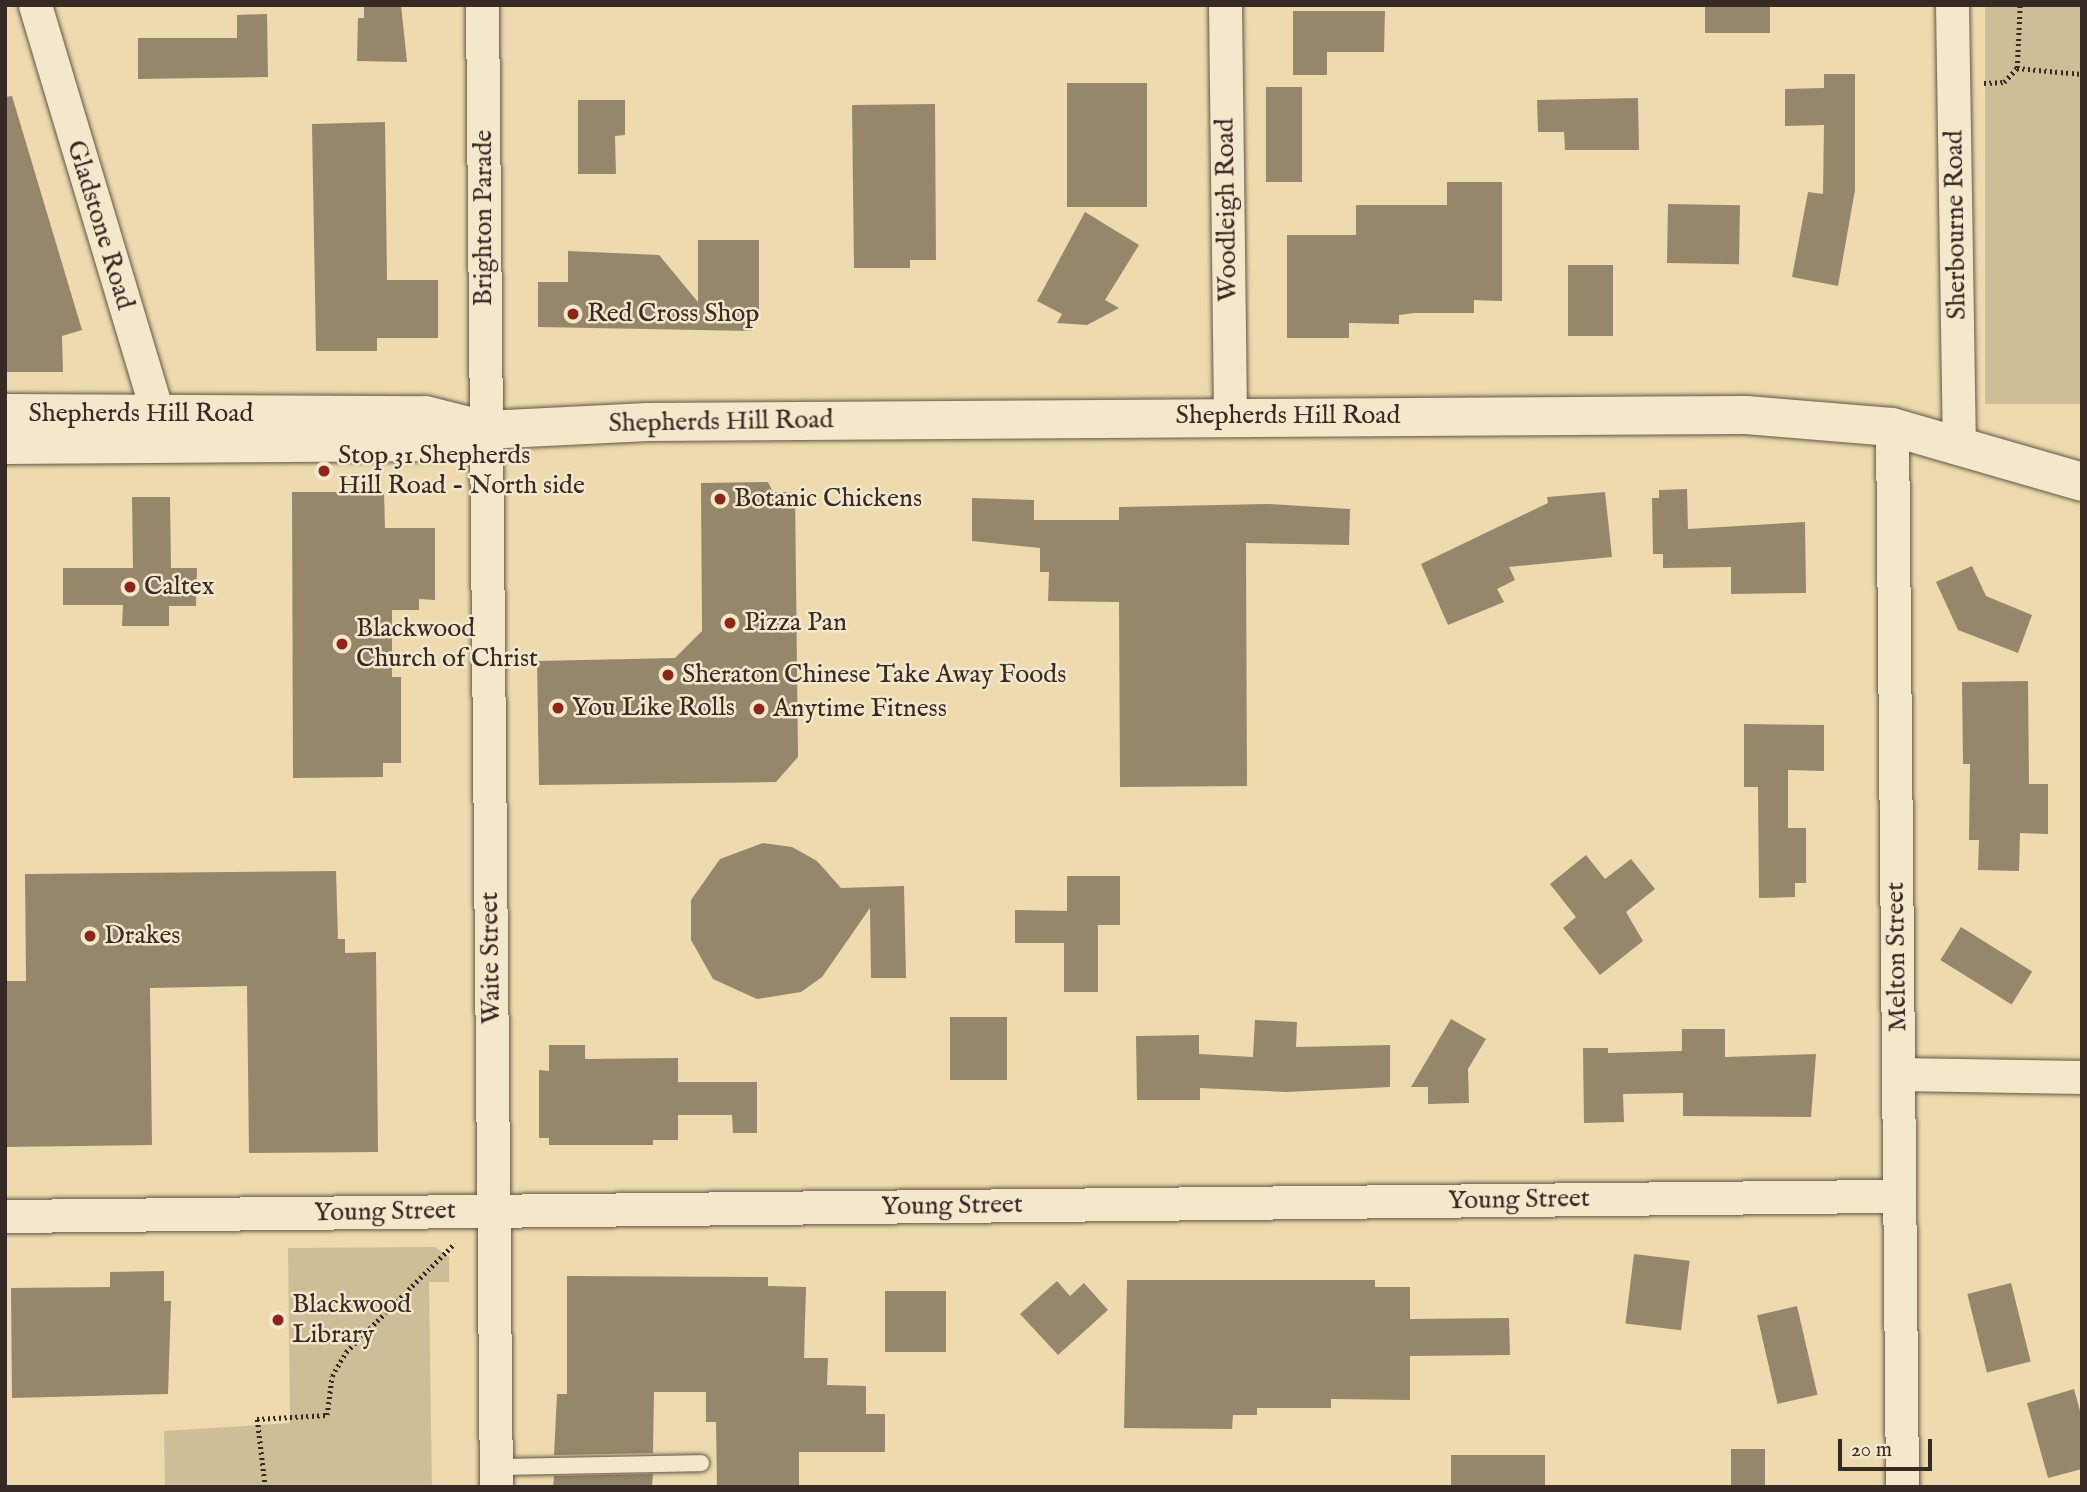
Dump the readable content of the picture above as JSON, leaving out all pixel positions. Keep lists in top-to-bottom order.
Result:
{
  "streets": {
    "main road": ["Shepherds Hill Road"],
    "street": [
      "Woodleigh Road",
      "Brighton Parade",
      "Gladstone Road",
      "Sherbourne Road",
      "Melton Street",
      "Waite Street",
      "Young Street"
    ]
  },
  "crossings": [
    ["Woodleigh Road", "Shepherds Hill Road"],
    ["Brighton Parade", "Shepherds Hill Road"],
    ["Brighton Parade", "Waite Street"],
    ["Gladstone Road", "Shepherds Hill Road"],
    ["Sherbourne Road", "Shepherds Hill Road"],
    ["Shepherds Hill Road", "Melton Street"],
    ["Shepherds Hill Road", "Waite Street"],
    ["Melton Street", "Young Street"],
    ["Waite Street", "Young Street"]
  ],
  "places": [
    "Red Cross Shop",
    "Stop 31 Shepherds Hill Road - North side",
    "Botanic Chickens",
    "Caltex",
    "Pizza Pan",
    "Blackwood Church of Christ",
    "Sheraton Chinese Take Away Foods",
    "You Like Rolls",
    "Anytime Fitness",
    "Drakes",
    "Blackwood Library"
  ],
  "scale_bar": "20 m"
}
